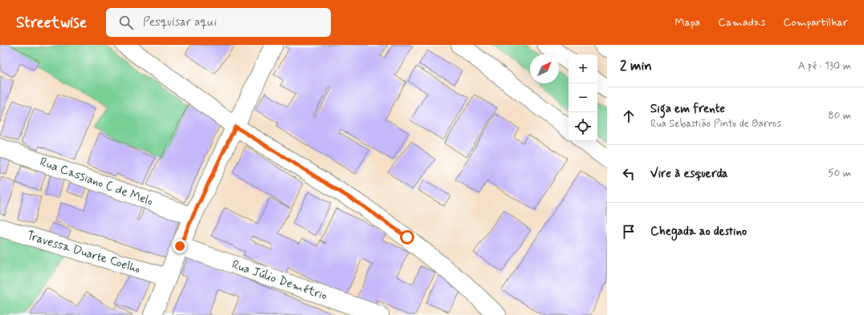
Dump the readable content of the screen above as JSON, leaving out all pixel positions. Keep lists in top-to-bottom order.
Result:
{
  "streets": {
    "main road": ["Rua Cassiano C de Melo", "Travessa Duarte Coelho", "Rua Júlio Demétrio"]
  },
  "north": "top right",
  "page": {
    "header": "Streetwise",
    "search": "Pesquisar aqui",
    "nav": ["Mapa", "Camadas", "Compartilhar"],
    "heading": ["2 min", "A pé · 130 m"],
    "map_buttons": ["+", "−"],
    "list": [
      ["Siga em frente", "Rua Sebastião Pinto de Barros", "80 m"],
      ["Vire à esquerda", "50 m"],
      "Chegada ao destino"
    ]
  }
}
